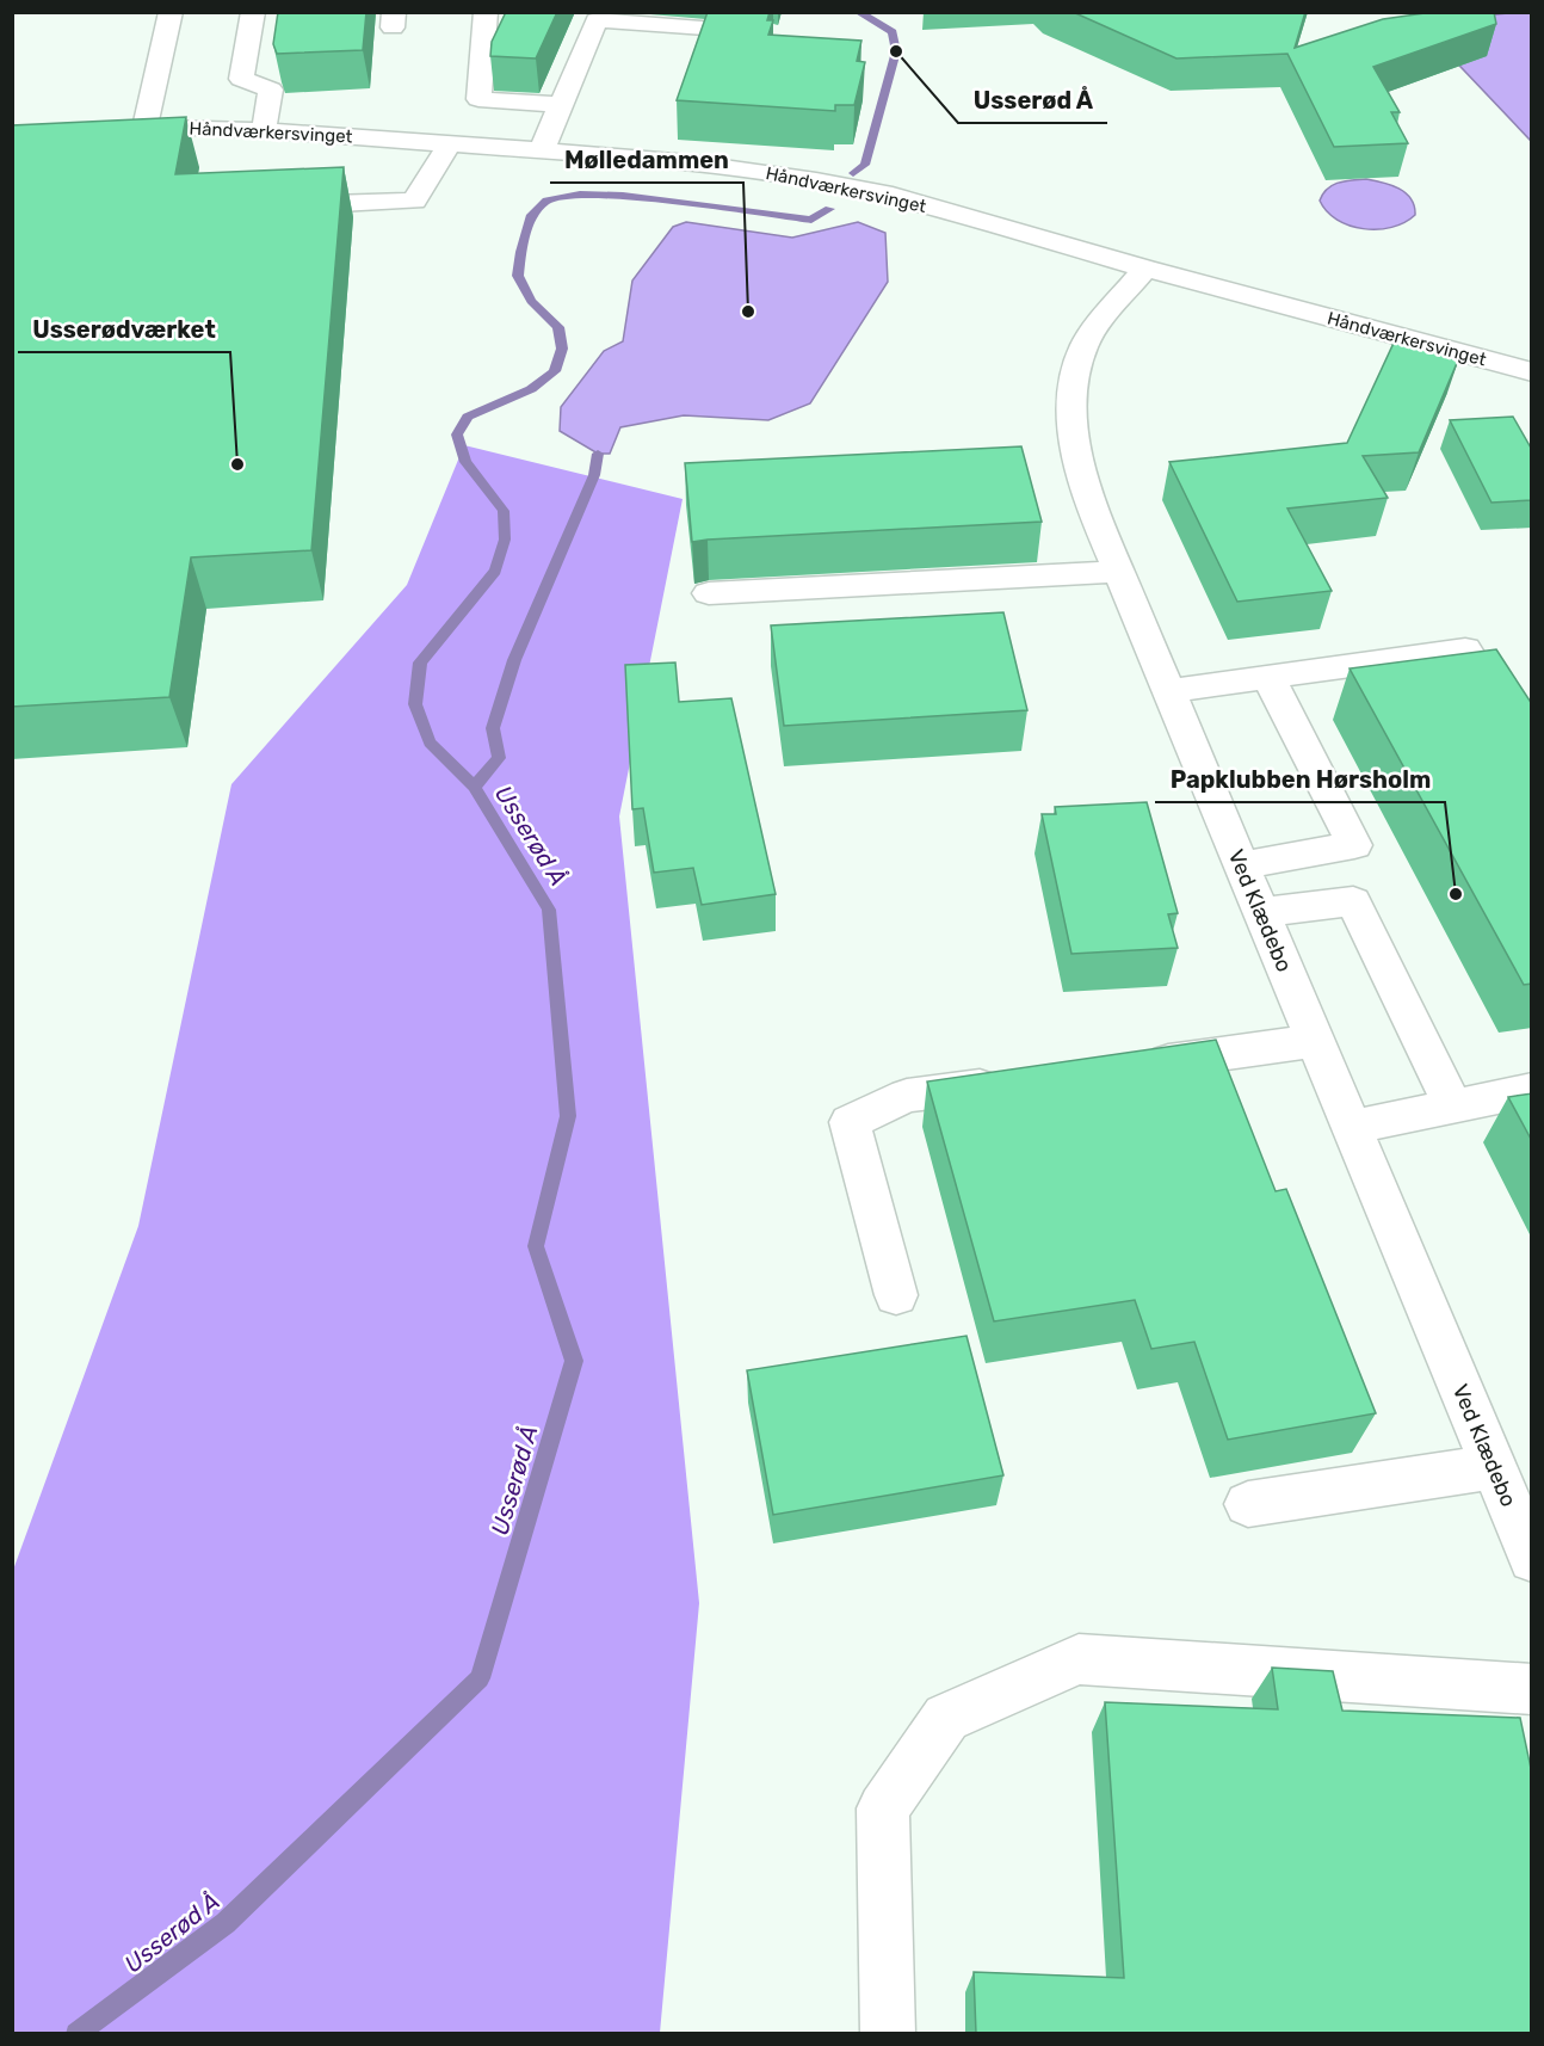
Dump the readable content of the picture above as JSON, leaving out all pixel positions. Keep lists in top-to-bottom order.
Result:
{
  "streets": {
    "street": ["Håndværkersvinget", "Ved Klædebo"]
  },
  "crossings": [
    ["Håndværkersvinget", "Ved Klædebo"]
  ],
  "water": ["Usserød Å"],
  "places": [
    "Usserød Å",
    "Mølledammen",
    "Usserødværket",
    "Papklubben Hørsholm"
  ]
}
